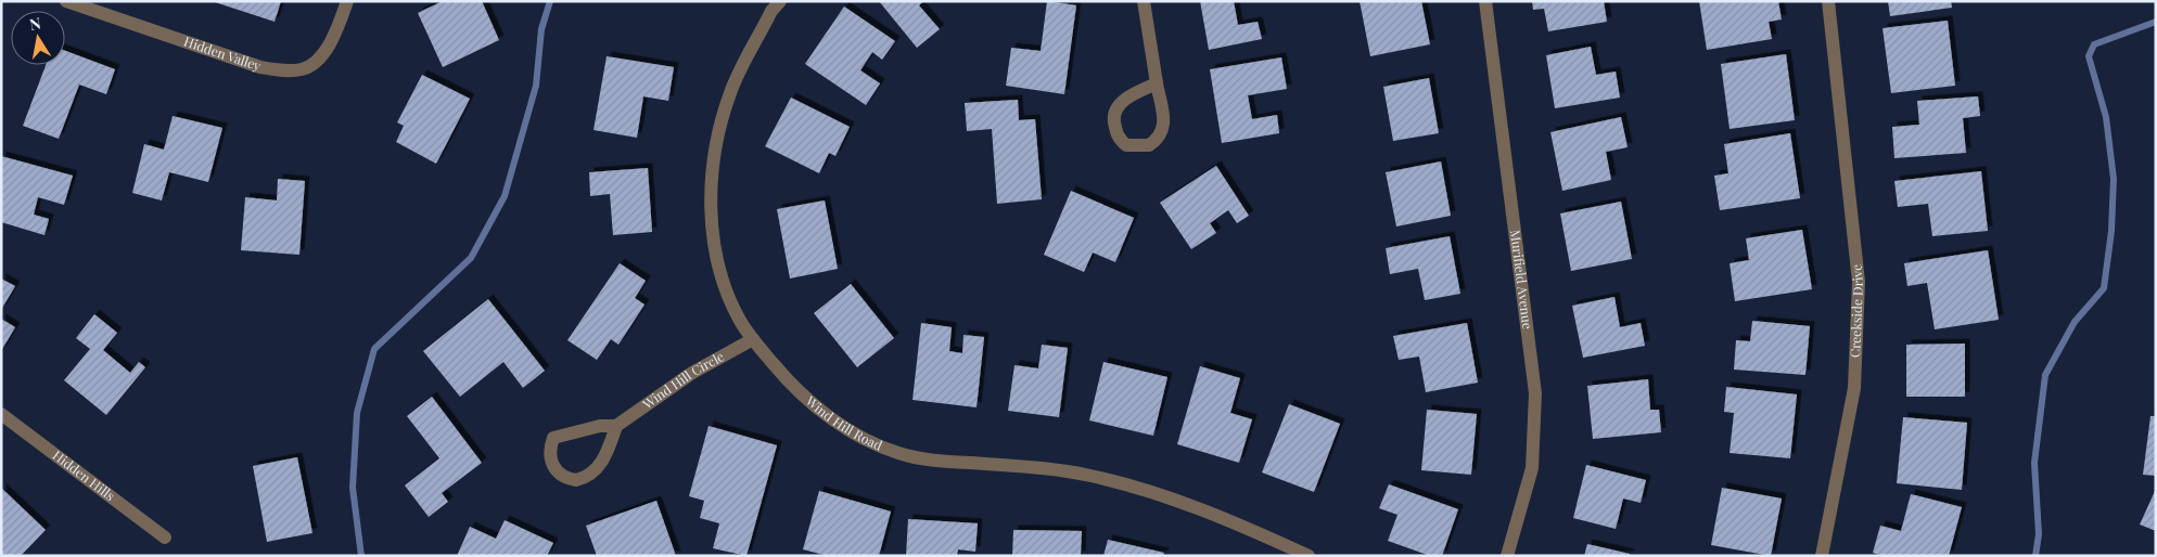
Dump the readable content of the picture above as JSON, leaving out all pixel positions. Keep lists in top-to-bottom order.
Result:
{
  "streets": {
    "street": [
      "Hidden Valley",
      "Murifield Avenue",
      "Creekside Drive",
      "Wind Hill Circle",
      "Wind Hill Road",
      "Hidden Hills"
    ]
  },
  "crossings": [
    ["Wind Hill Circle", "Wind Hill Road"]
  ],
  "north": "top"
}
